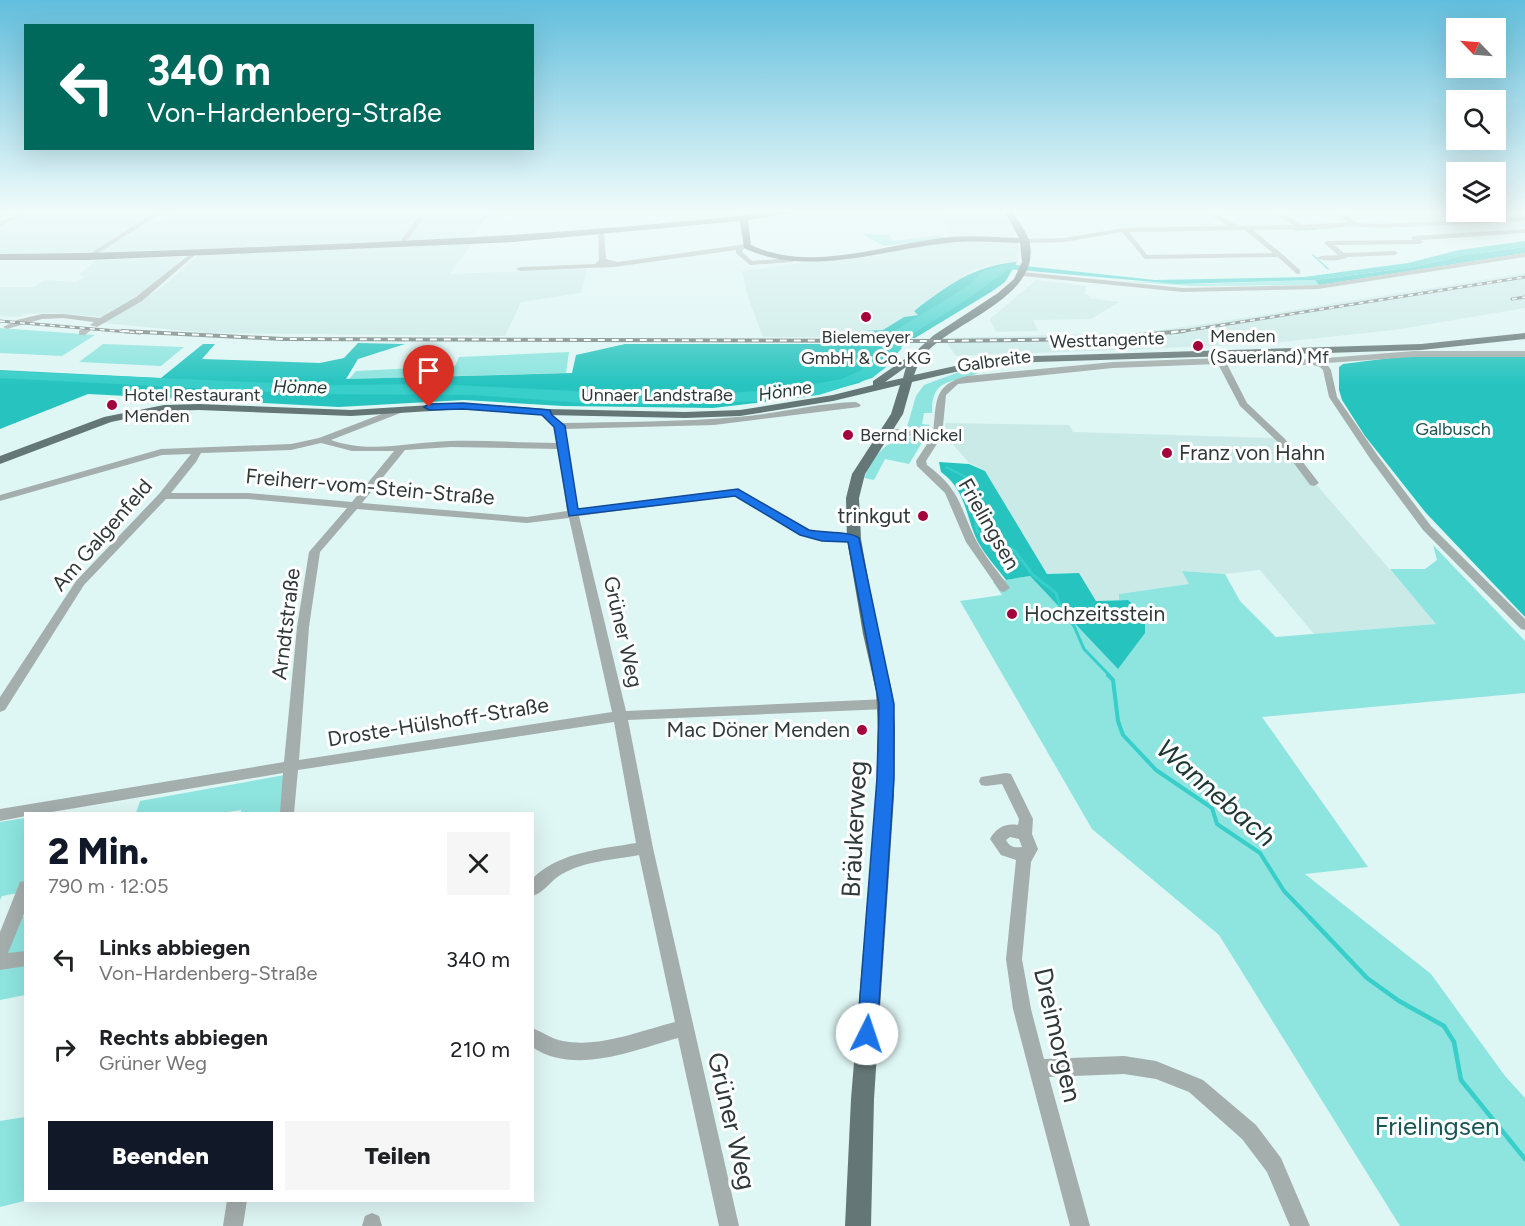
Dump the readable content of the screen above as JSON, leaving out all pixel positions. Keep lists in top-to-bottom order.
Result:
{
  "streets": {
    "main road": ["Westtangente", "Unnaer Landstraße", "Bräukerweg"],
    "street": [
      "Galbreite",
      "Freiherr-vom-Stein-Straße",
      "Frielingsen",
      "Am Galgenfeld",
      "Arndtstraße",
      "Grüner Weg",
      "Droste-Hülshoff-Straße",
      "Dreimorgen"
    ]
  },
  "crossings": [
    ["Westtangente", "Unnaer Landstraße"],
    ["Westtangente", "Bräukerweg"],
    ["Galbreite", "Frielingsen"],
    ["Unnaer Landstraße", "Grüner Weg"],
    ["Unnaer Landstraße", "Bräukerweg"],
    ["Freiherr-vom-Stein-Straße", "Am Galgenfeld"],
    ["Freiherr-vom-Stein-Straße", "Arndtstraße"],
    ["Freiherr-vom-Stein-Straße", "Grüner Weg"],
    ["Freiherr-vom-Stein-Straße", "Bräukerweg"],
    ["Arndtstraße", "Droste-Hülshoff-Straße"],
    ["Grüner Weg", "Droste-Hülshoff-Straße"],
    ["Droste-Hülshoff-Straße", "Bräukerweg"]
  ],
  "water": ["Hönne", "Wannebach"],
  "parks": ["Galbusch", "Frielingsen"],
  "places": [
    "Bielemeyer GmbH & Co. KG",
    "Menden (Sauerland) Mf",
    "Hotel Restaurant Menden",
    "Bernd Nickel",
    "Franz von Hahn",
    "trinkgut",
    "Hochzeitsstein",
    "Mac Döner Menden"
  ],
  "north": "top left",
  "page": {
    "turn": ["340 m", "Von-Hardenberg-Straße"],
    "heading": ["2 Min.", "790 m · 12:05"],
    "list": [
      {
        "name": "Links abbiegen",
        "note": "Von-Hardenberg-Straße",
        "value": "340 m"
      },
      {
        "name": "Rechts abbiegen",
        "note": "Grüner Weg",
        "value": "210 m"
      }
    ],
    "buttons": ["Beenden", "Teilen"]
  }
}
